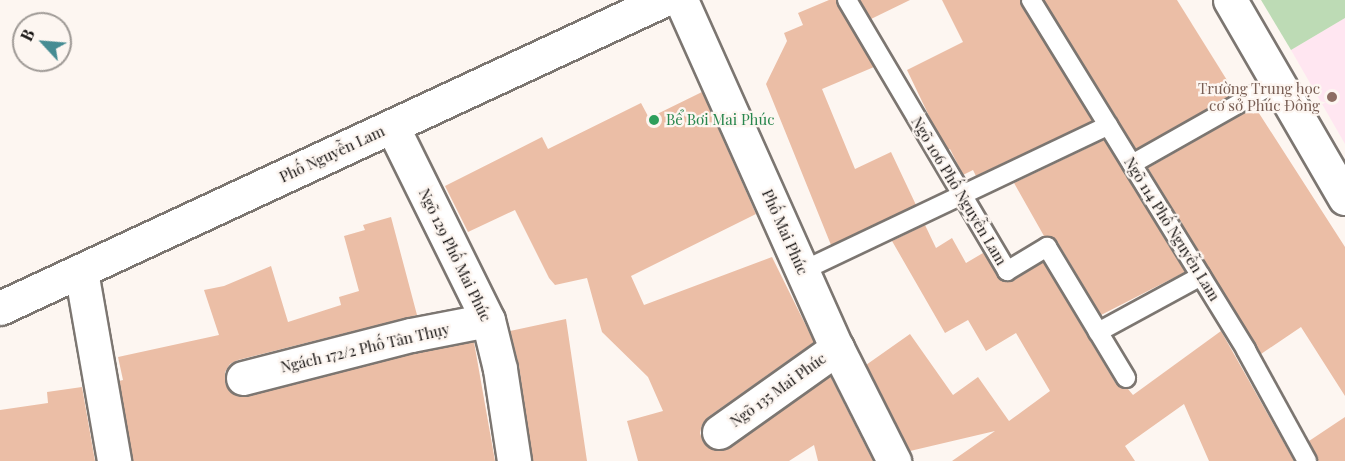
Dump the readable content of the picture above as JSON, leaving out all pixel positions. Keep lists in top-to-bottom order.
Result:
{
  "streets": {
    "street": [
      "Phố Nguyễn Lam",
      "Phố Mai Phúc",
      "Ngõ 129 Phố Mai Phúc",
      "Ngách 172/2 Phố Tân Thụy",
      "Ngõ 135 Mai Phúc"
    ],
    "lane": ["Ngõ 106 Phố Nguyễn Lam", "Ngõ 114 Phố Nguyễn Lam"]
  },
  "crossings": [
    ["Phố Nguyễn Lam", "Ngõ 129 Phố Mai Phúc"],
    ["Phố Mai Phúc", "Ngõ 135 Mai Phúc"],
    ["Ngõ 129 Phố Mai Phúc", "Ngách 172/2 Phố Tân Thụy"]
  ],
  "places": ["Trường Trung học cơ sở Phúc Đồng", "Bể Bơi Mai Phúc"],
  "north": "top left"
}
